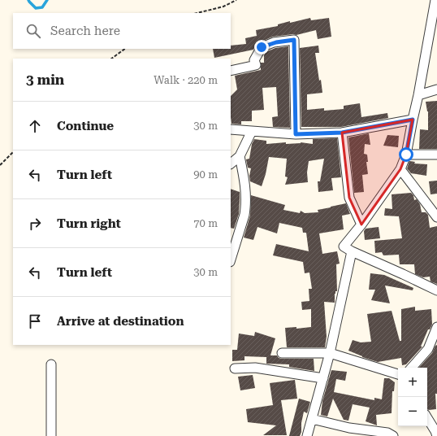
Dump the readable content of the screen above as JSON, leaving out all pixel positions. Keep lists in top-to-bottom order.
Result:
{
  "page": {
    "search": "Search here",
    "heading": ["3 min", "Walk · 220 m"],
    "list": [
      ["Continue", "30 m"],
      ["Turn left", "90 m"],
      ["Turn right", "70 m"],
      ["Turn left", "30 m"],
      "Arrive at destination"
    ],
    "map_buttons": ["+", "−"]
  }
}
